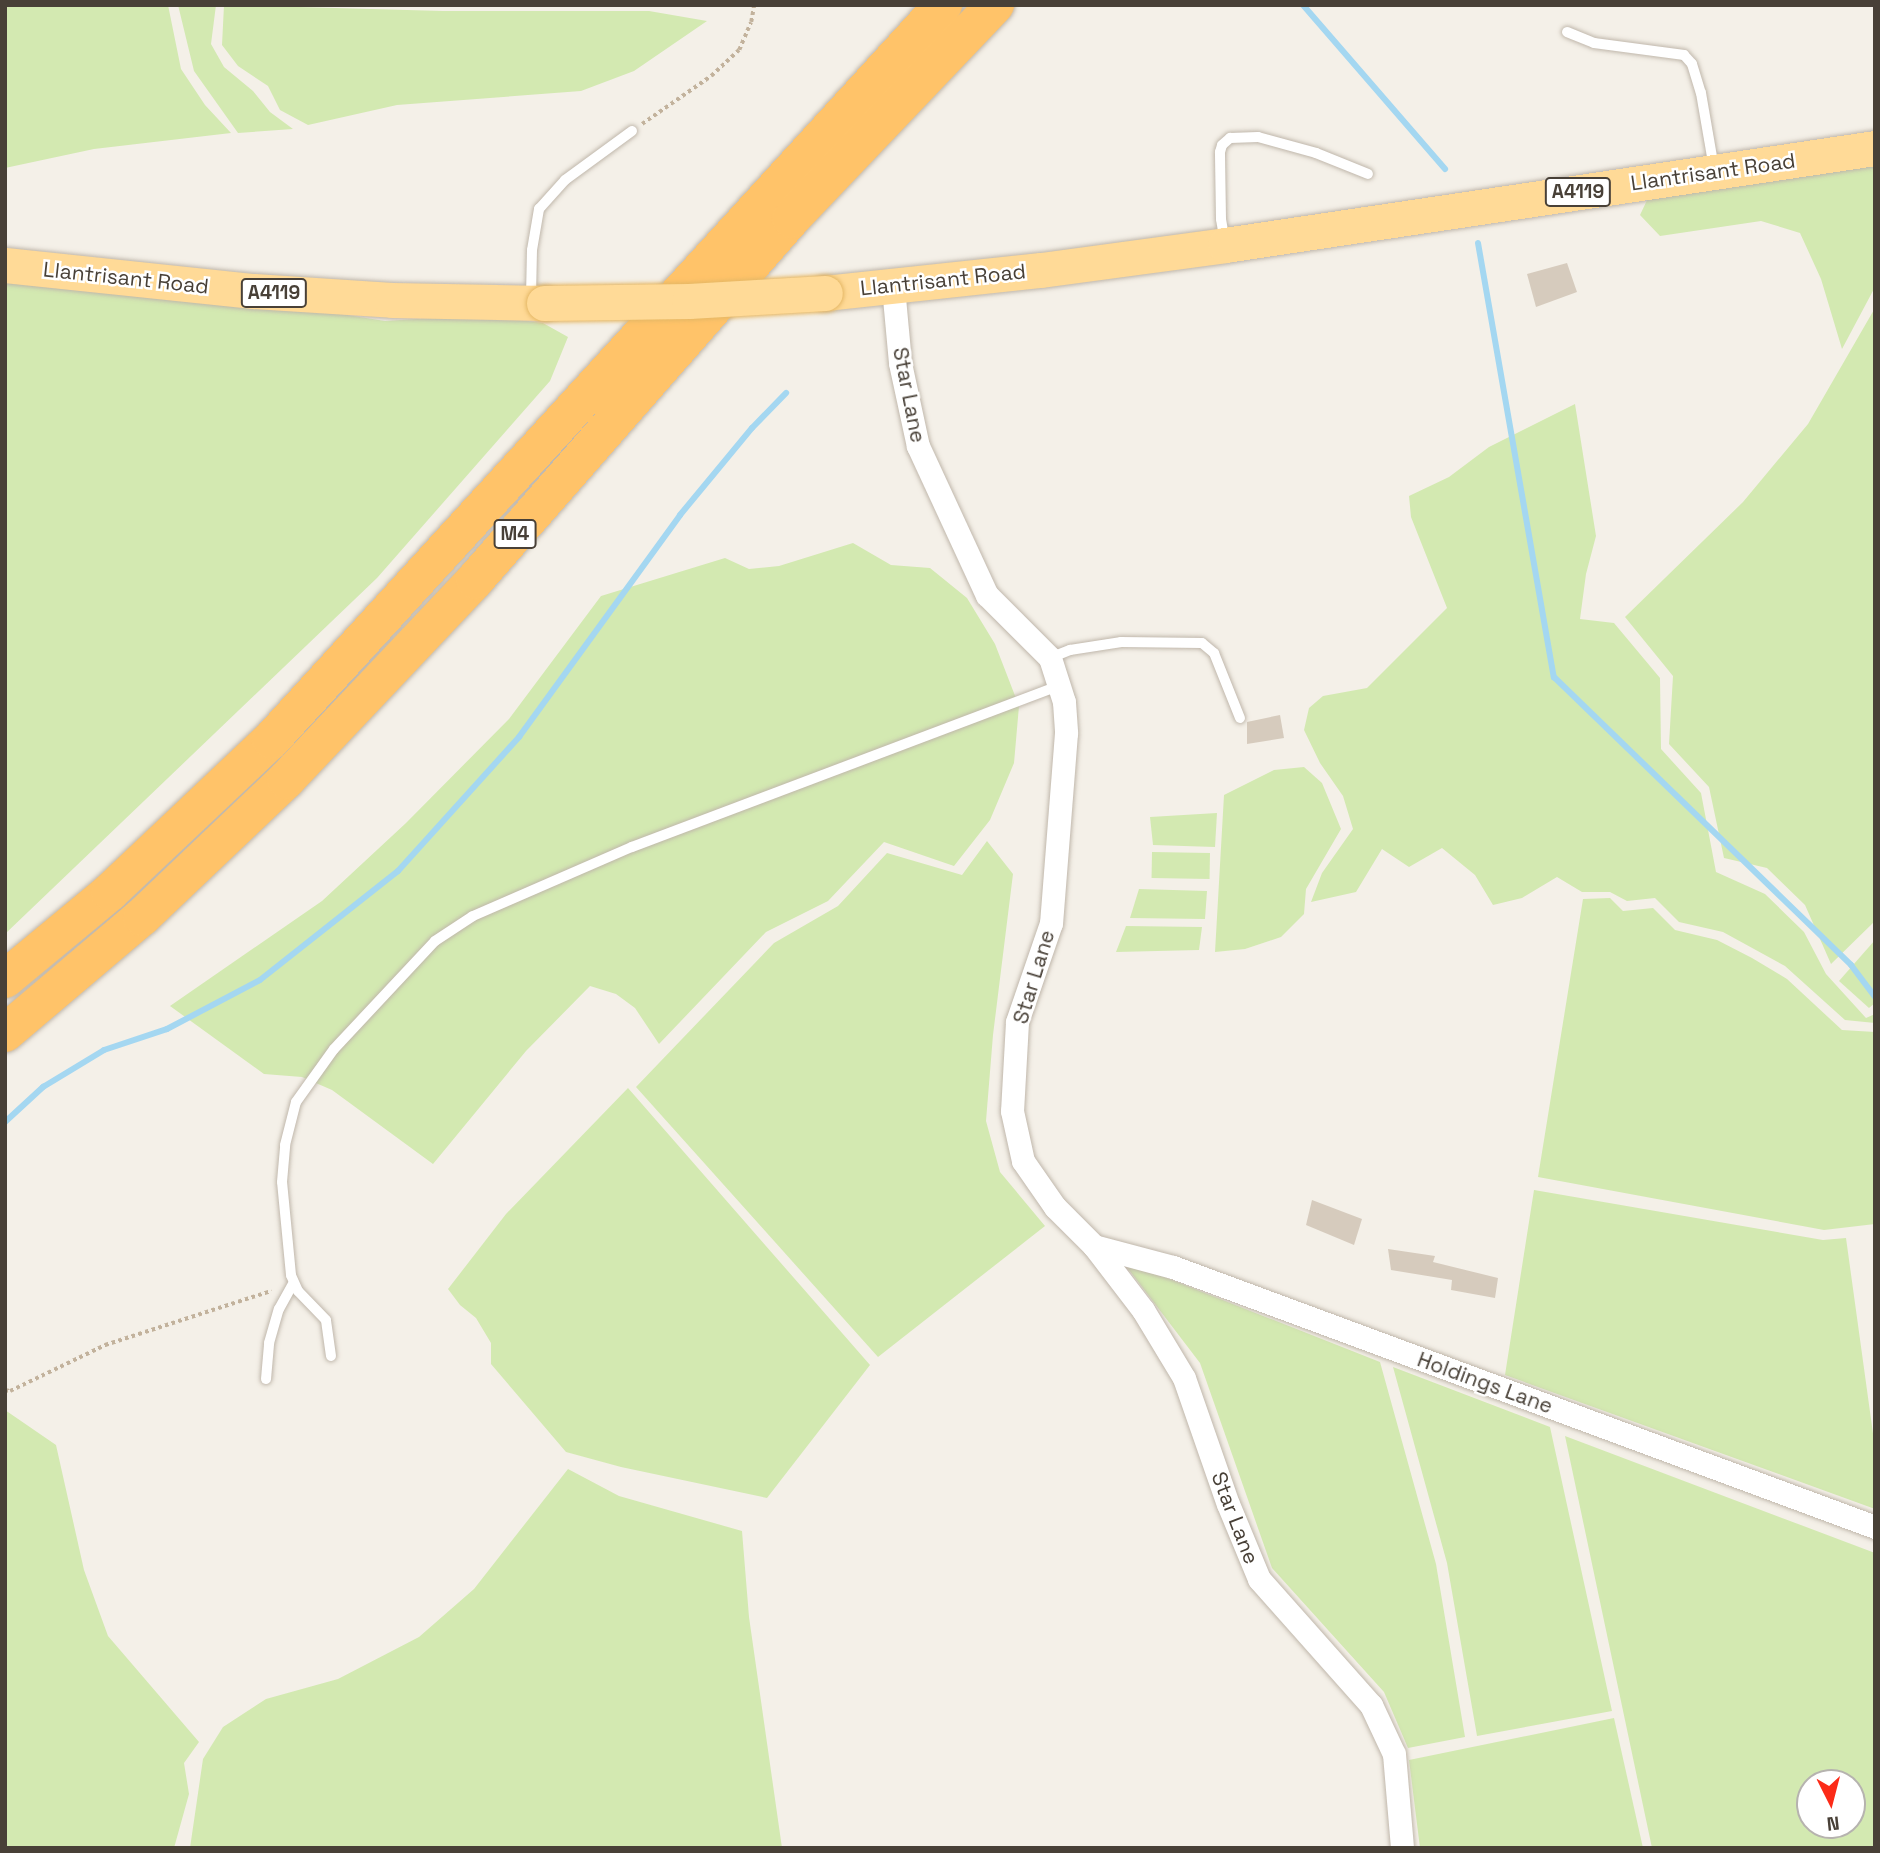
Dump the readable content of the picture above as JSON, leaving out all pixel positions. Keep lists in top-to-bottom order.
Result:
{
  "streets": {
    "highway": ["M4"],
    "main road": ["Llantrisant Road", "A4119"],
    "street": ["Star Lane", "Holdings Lane"]
  },
  "crossings": [
    ["Llantrisant Road", "Star Lane"],
    ["Star Lane", "Holdings Lane"]
  ],
  "north": "bottom"
}
